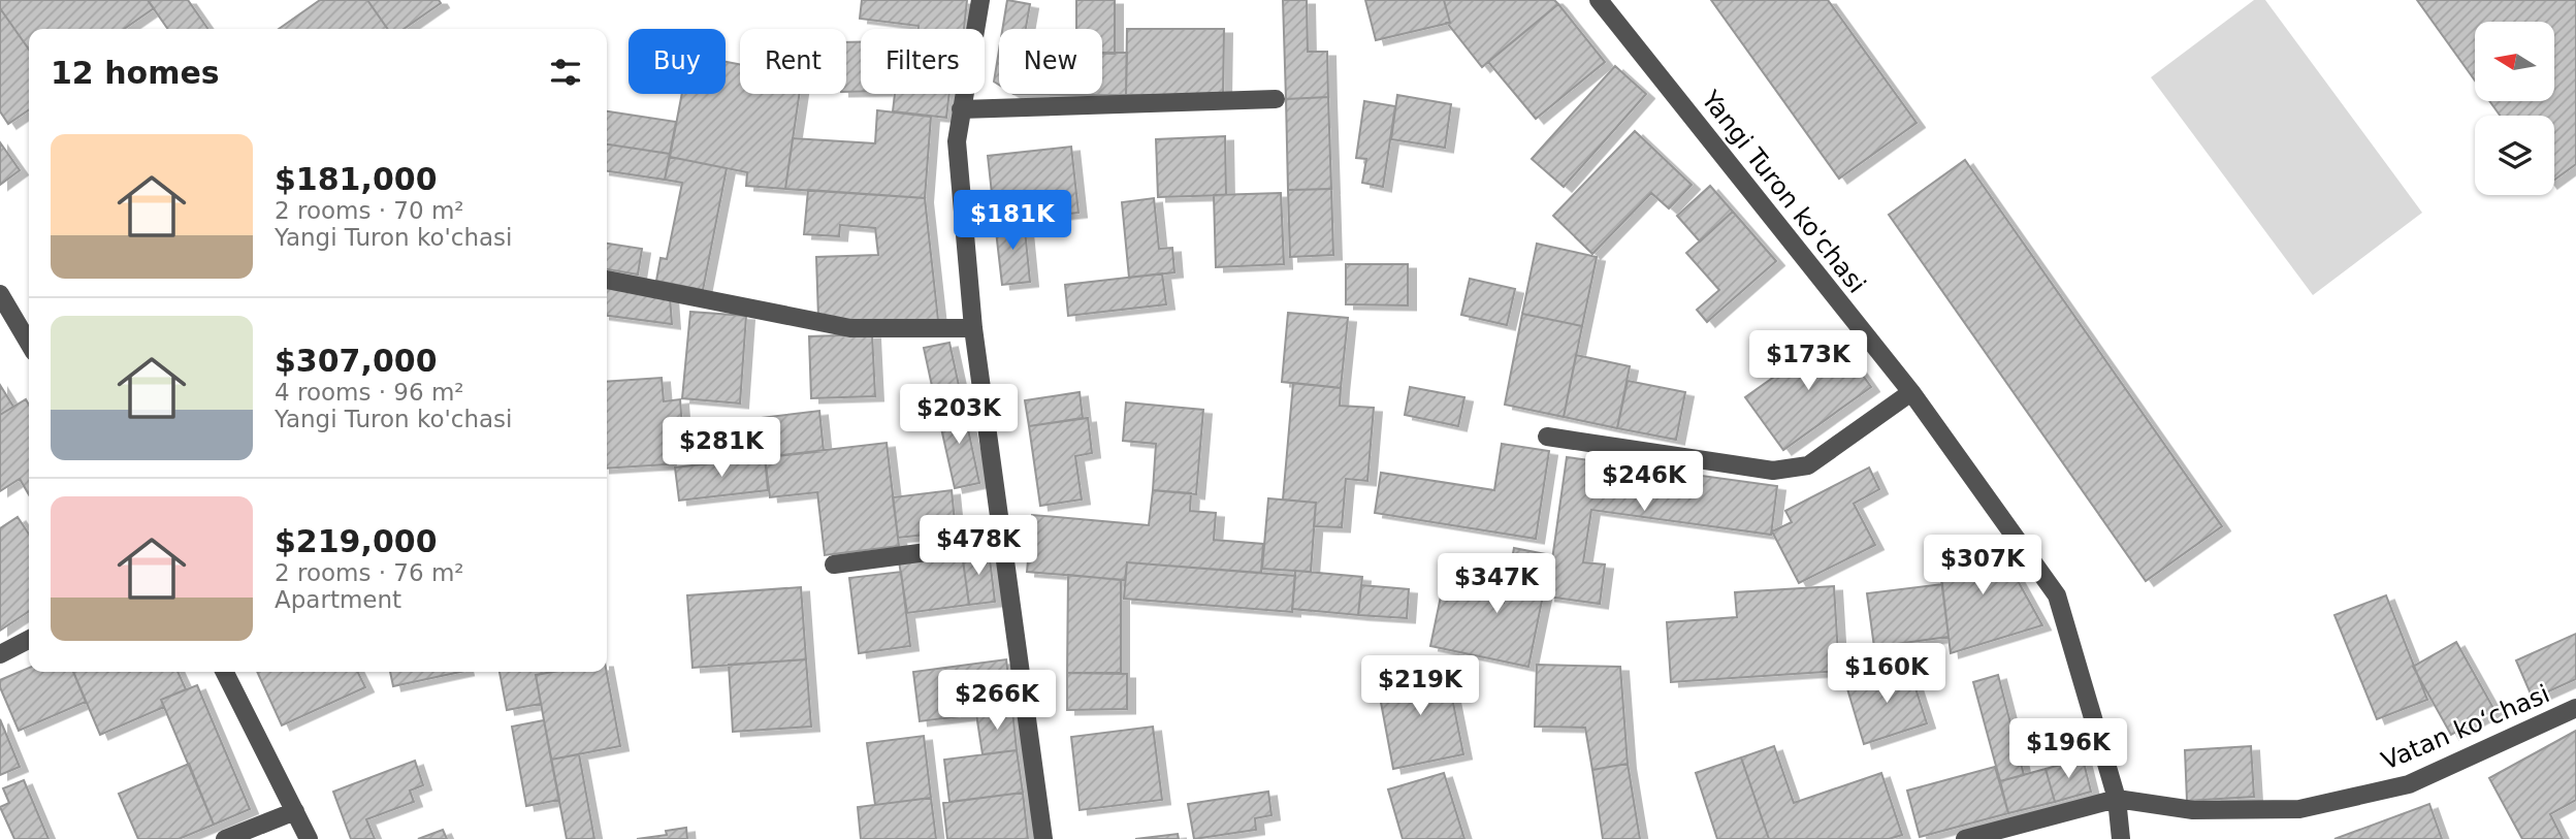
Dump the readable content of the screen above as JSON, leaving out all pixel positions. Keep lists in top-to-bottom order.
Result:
{
  "streets": {
    "street": ["Yangi Turon ko'chasi", "Vatan koʻchasi"]
  },
  "crossings": [
    ["Yangi Turon ko'chasi", "Vatan koʻchasi"]
  ],
  "north": "left",
  "page": {
    "chip": [
      "Buy",
      "Rent",
      "Filters",
      "New"
    ],
    "heading": "12 homes",
    "list": [
      {
        "name": "$181,000",
        "note": "2 rooms · 70 m² · Yangi Turon ko'chasi"
      },
      {
        "name": "$307,000",
        "note": "4 rooms · 96 m² · Yangi Turon ko'chasi"
      },
      {
        "name": "$219,000",
        "note": "2 rooms · 76 m² · Apartment"
      }
    ],
    "price": [
      "$181K",
      "$173K",
      "$203K",
      "$281K",
      "$246K",
      "$478K",
      "$307K",
      "$347K",
      "$160K",
      "$219K",
      "$266K",
      "$196K"
    ]
  }
}
